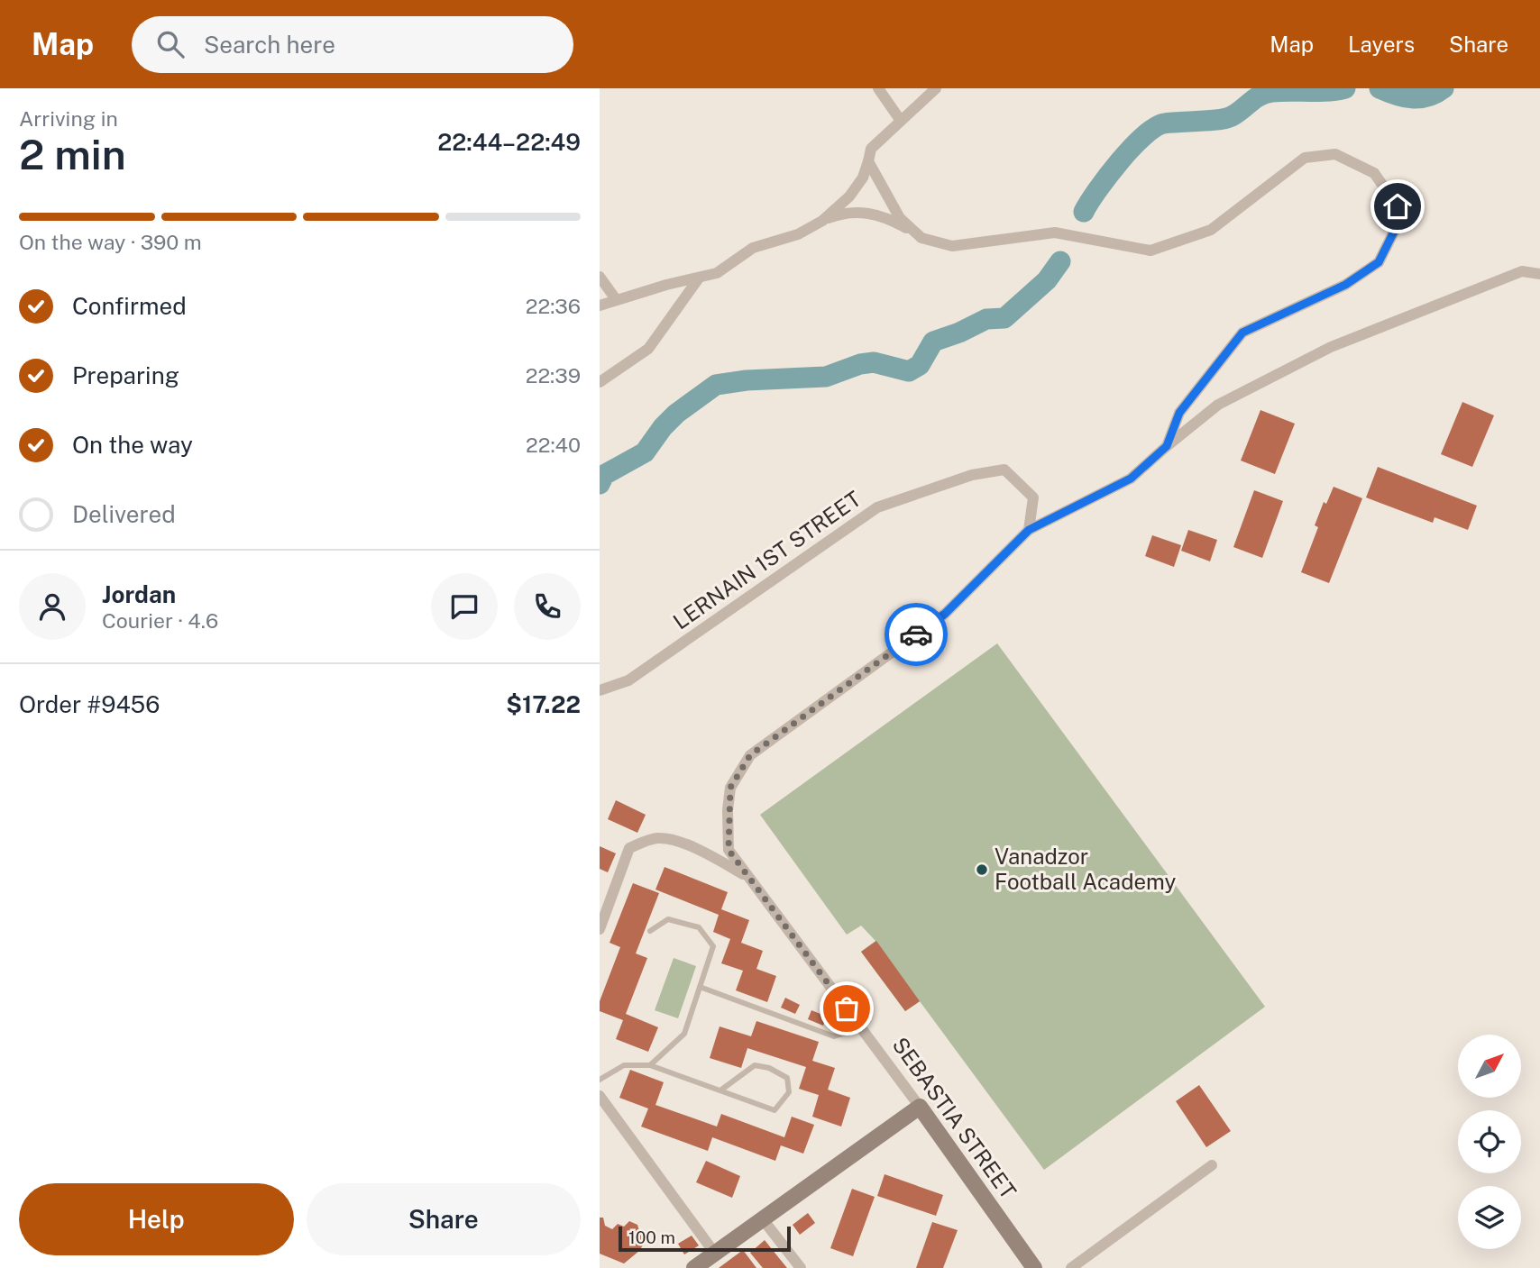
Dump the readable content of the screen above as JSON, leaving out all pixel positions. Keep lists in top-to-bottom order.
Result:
{
  "streets": {
    "street": ["LERNAIN 1ST STREET", "SEBASTIA STREET"]
  },
  "crossings": [
    ["LERNAIN 1ST STREET", "SEBASTIA STREET"]
  ],
  "places": ["Vanadzor Football Academy"],
  "scale_bar": "100 m",
  "north": "top right",
  "page": {
    "header": "Map",
    "search": "Search here",
    "nav": ["Map", "Layers", "Share"],
    "heading": ["2 min", "Arriving in", "22:44–22:49"],
    "panel": [
      "Jordan",
      "Courier · 4.6",
      "Order #9456",
      "$17.22"
    ],
    "bar": "On the way · 390 m",
    "list": [
      ["Confirmed", "22:36"],
      ["Preparing", "22:39"],
      ["On the way", "22:40"],
      "Delivered"
    ],
    "buttons": ["Help", "Share"],
    "scale": "100 m"
  }
}
